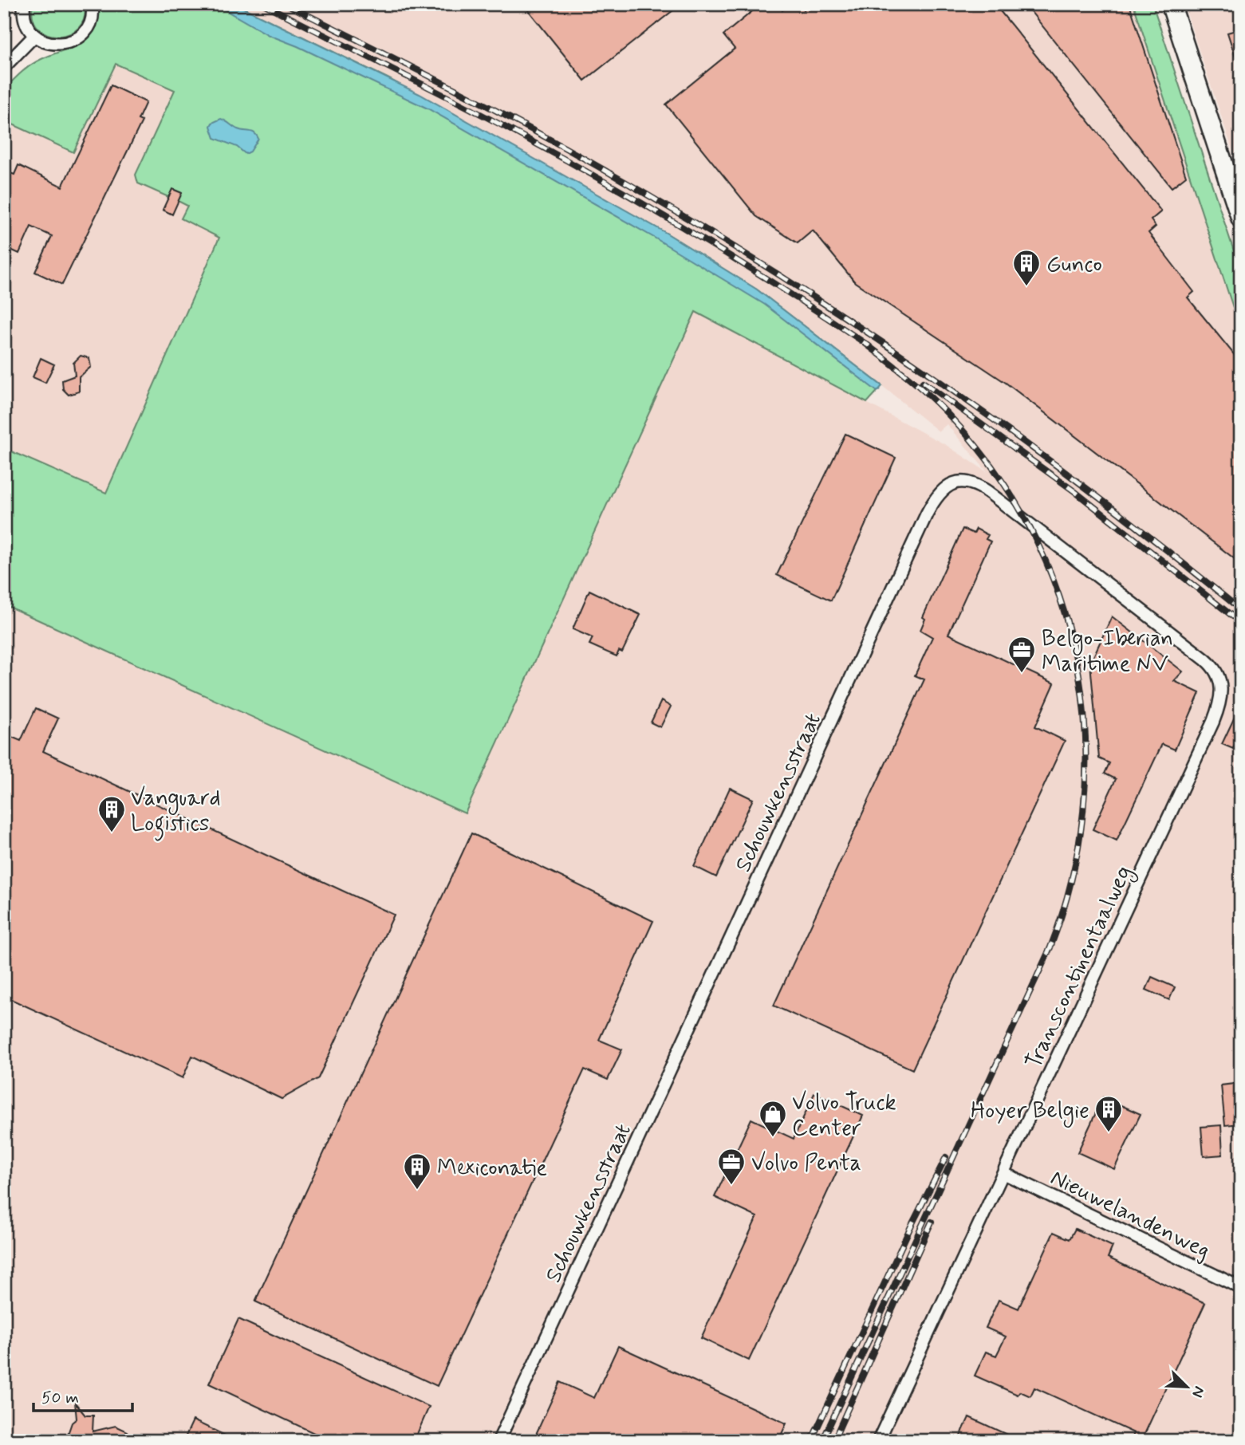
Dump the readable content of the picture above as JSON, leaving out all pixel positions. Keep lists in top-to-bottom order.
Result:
{
  "streets": {
    "street": ["Schouwkensstraat", "Transcontinentaalweg", "Nieuwelandenweg"]
  },
  "crossings": [
    ["Schouwkensstraat", "Transcontinentaalweg"],
    ["Transcontinentaalweg", "Nieuwelandenweg"]
  ],
  "places": {
    "building": [
      "Gunco",
      "Vanguard Logistics",
      "Hoyer Belgie",
      "Mexiconatie"
    ],
    "office": ["Belgo-Iberian Maritime NV", "Volvo Penta"],
    "shop": ["Volvo Truck Center"]
  },
  "scale_bar": "50 m",
  "north": "bottom right"
}
